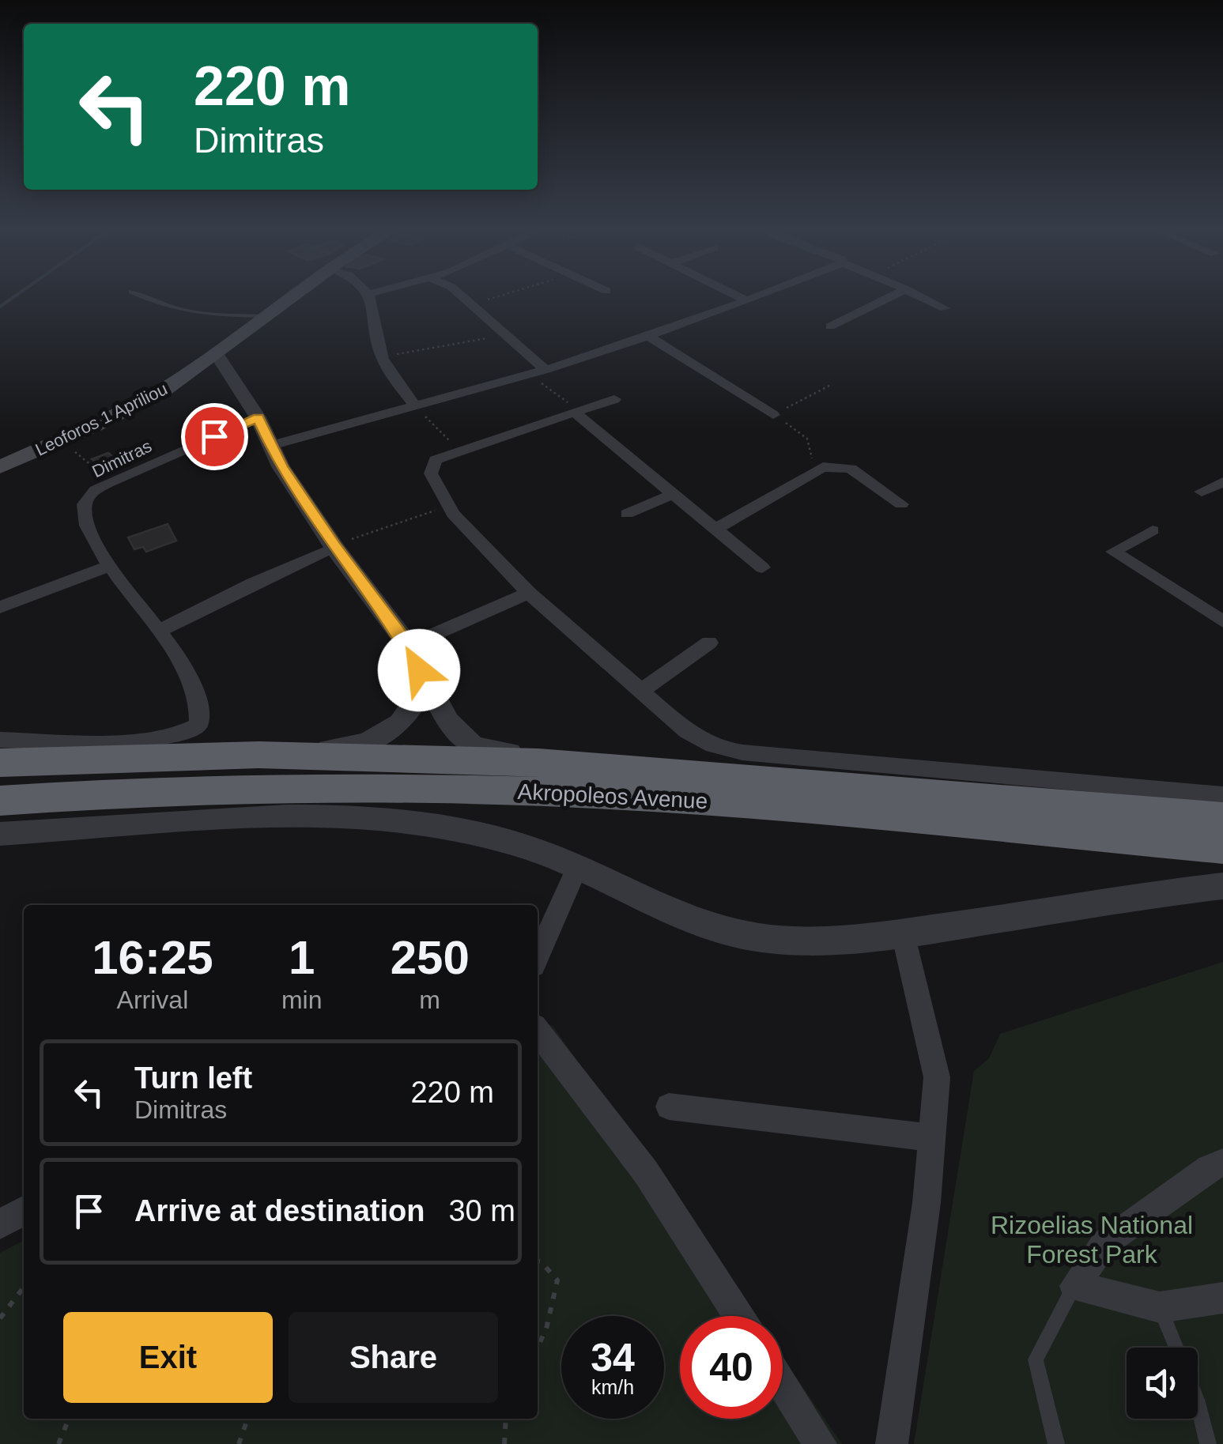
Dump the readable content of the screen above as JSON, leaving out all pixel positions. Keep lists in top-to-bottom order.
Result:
{
  "streets": {
    "highway": ["Akropoleos Avenue"],
    "main road": ["Leoforos 1 Apriliou"],
    "street": ["Dimitras"]
  },
  "parks": ["Rizoelias National Forest Park"],
  "page": {
    "turn": ["220 m", "Dimitras"],
    "eta": [
      "16:25",
      "Arrival",
      "1",
      "min",
      "250",
      "m"
    ],
    "list": [
      {
        "name": "Turn left",
        "note": "Dimitras",
        "value": "220 m"
      },
      {
        "name": "Arrive at destination",
        "value": "30 m"
      }
    ],
    "buttons": ["Exit", "Share"],
    "speed": "34 km/h",
    "limit": "40"
  }
}
